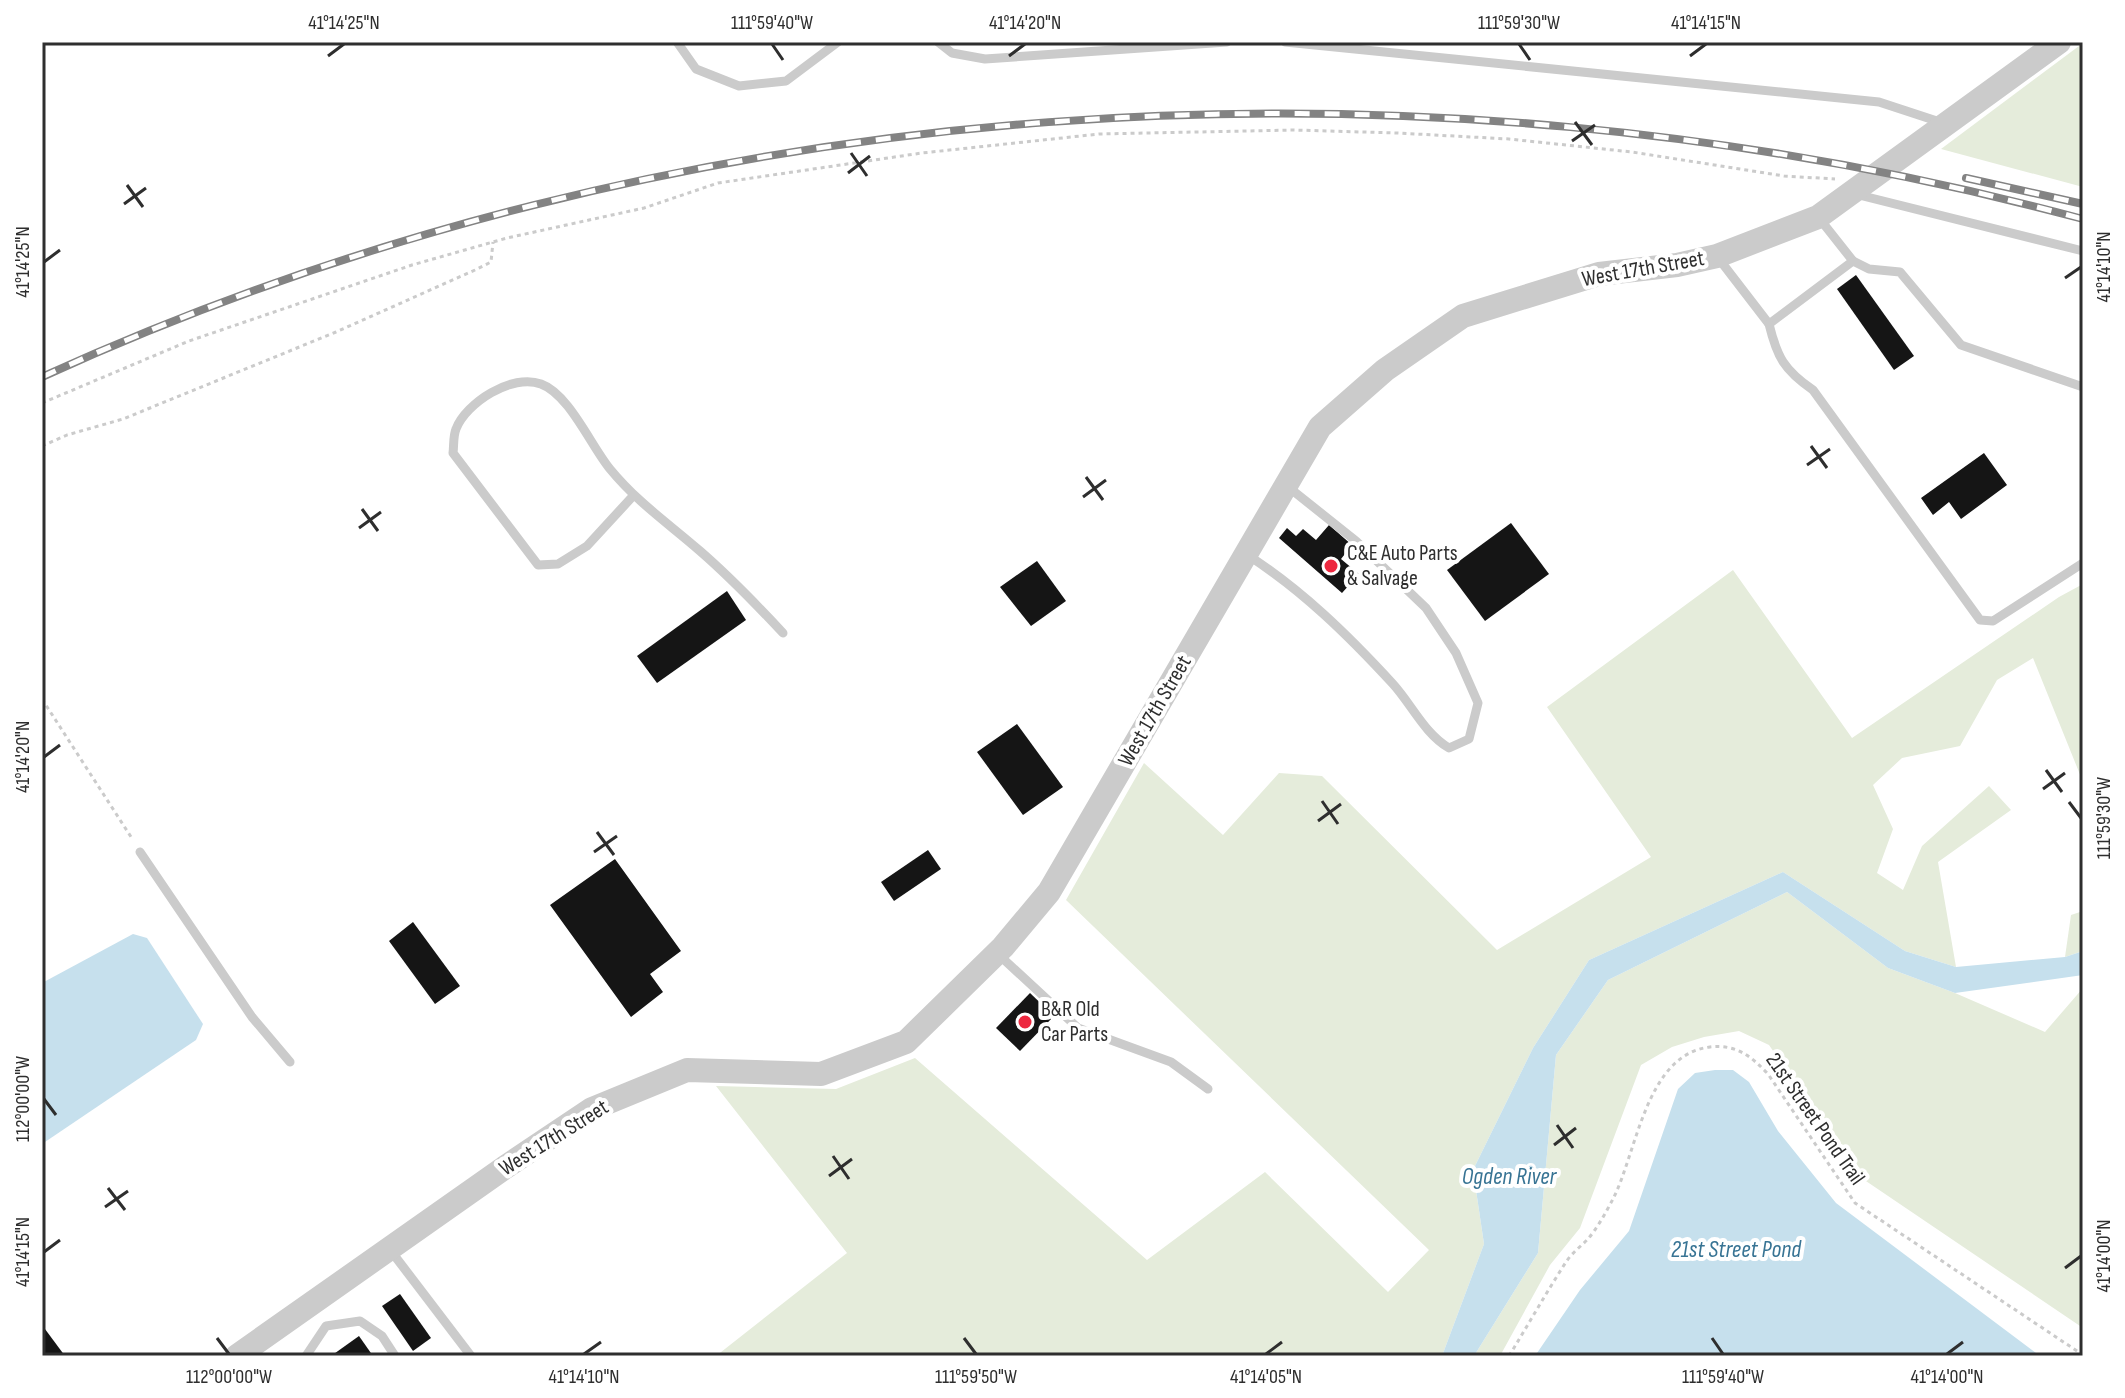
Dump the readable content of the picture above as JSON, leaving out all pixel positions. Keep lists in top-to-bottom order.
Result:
{
  "streets": {
    "street": ["West 17th Street"],
    "path": ["21st Street Pond Trail"]
  },
  "water": ["Ogden River", "21st Street Pond"],
  "places": ["C&E Auto Parts & Salvage", "B&R Old Car Parts"],
  "coordinates": [
    "41°14'25\"N",
    "111°59'40\"W",
    "41°14'20\"N",
    "111°59'30\"W",
    "41°14'15\"N",
    "41°14'10\"N",
    "112°00'00\"W",
    "41°14'00\"N",
    "111°59'50\"W",
    "41°14'05\"N"
  ]
}
